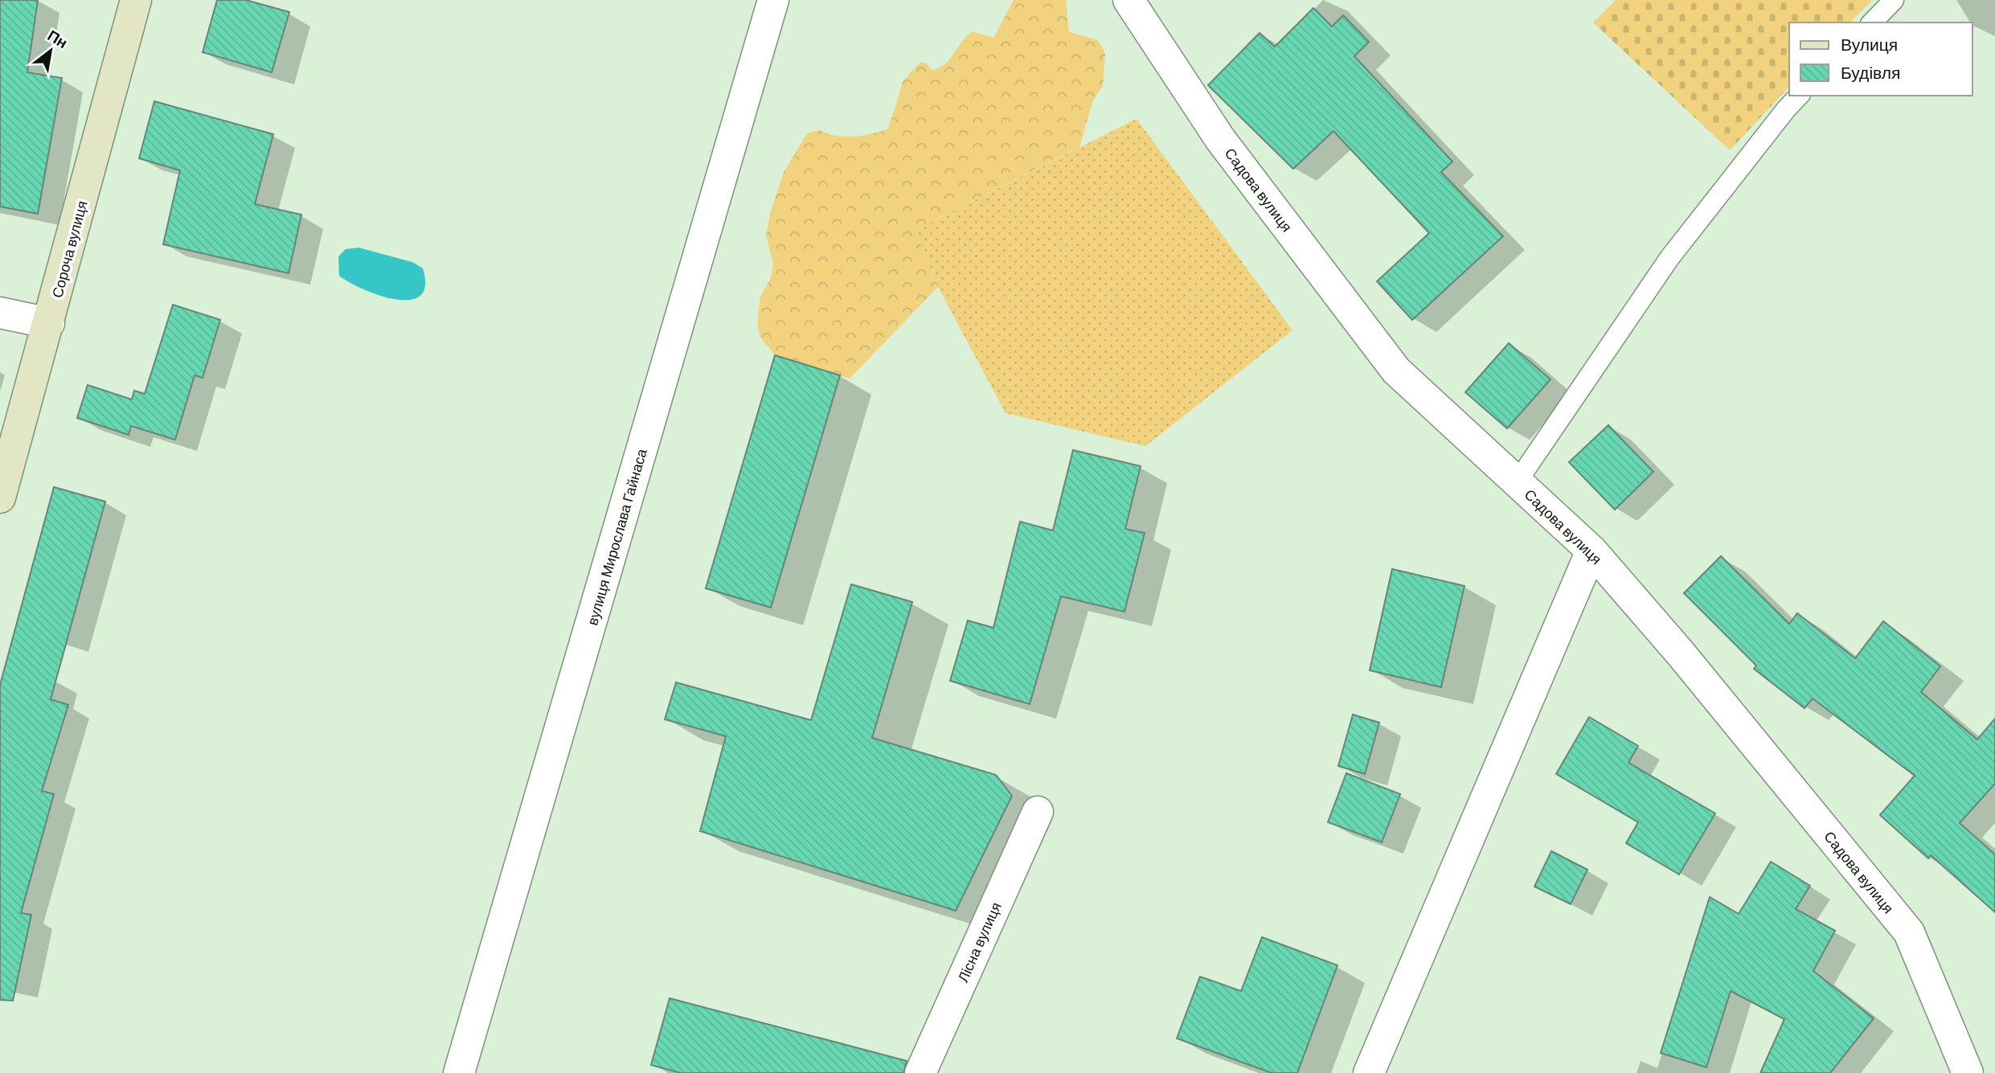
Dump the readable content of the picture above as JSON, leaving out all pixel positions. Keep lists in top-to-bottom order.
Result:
{
  "streets": {
    "main road": ["Сороча вулиця"],
    "street": ["Садова вулиця", "вулиця Мирослава Гайнаса", "Лісна вулиця"]
  },
  "legend": ["Вулиця", "Будівля"],
  "north": "top right"
}
